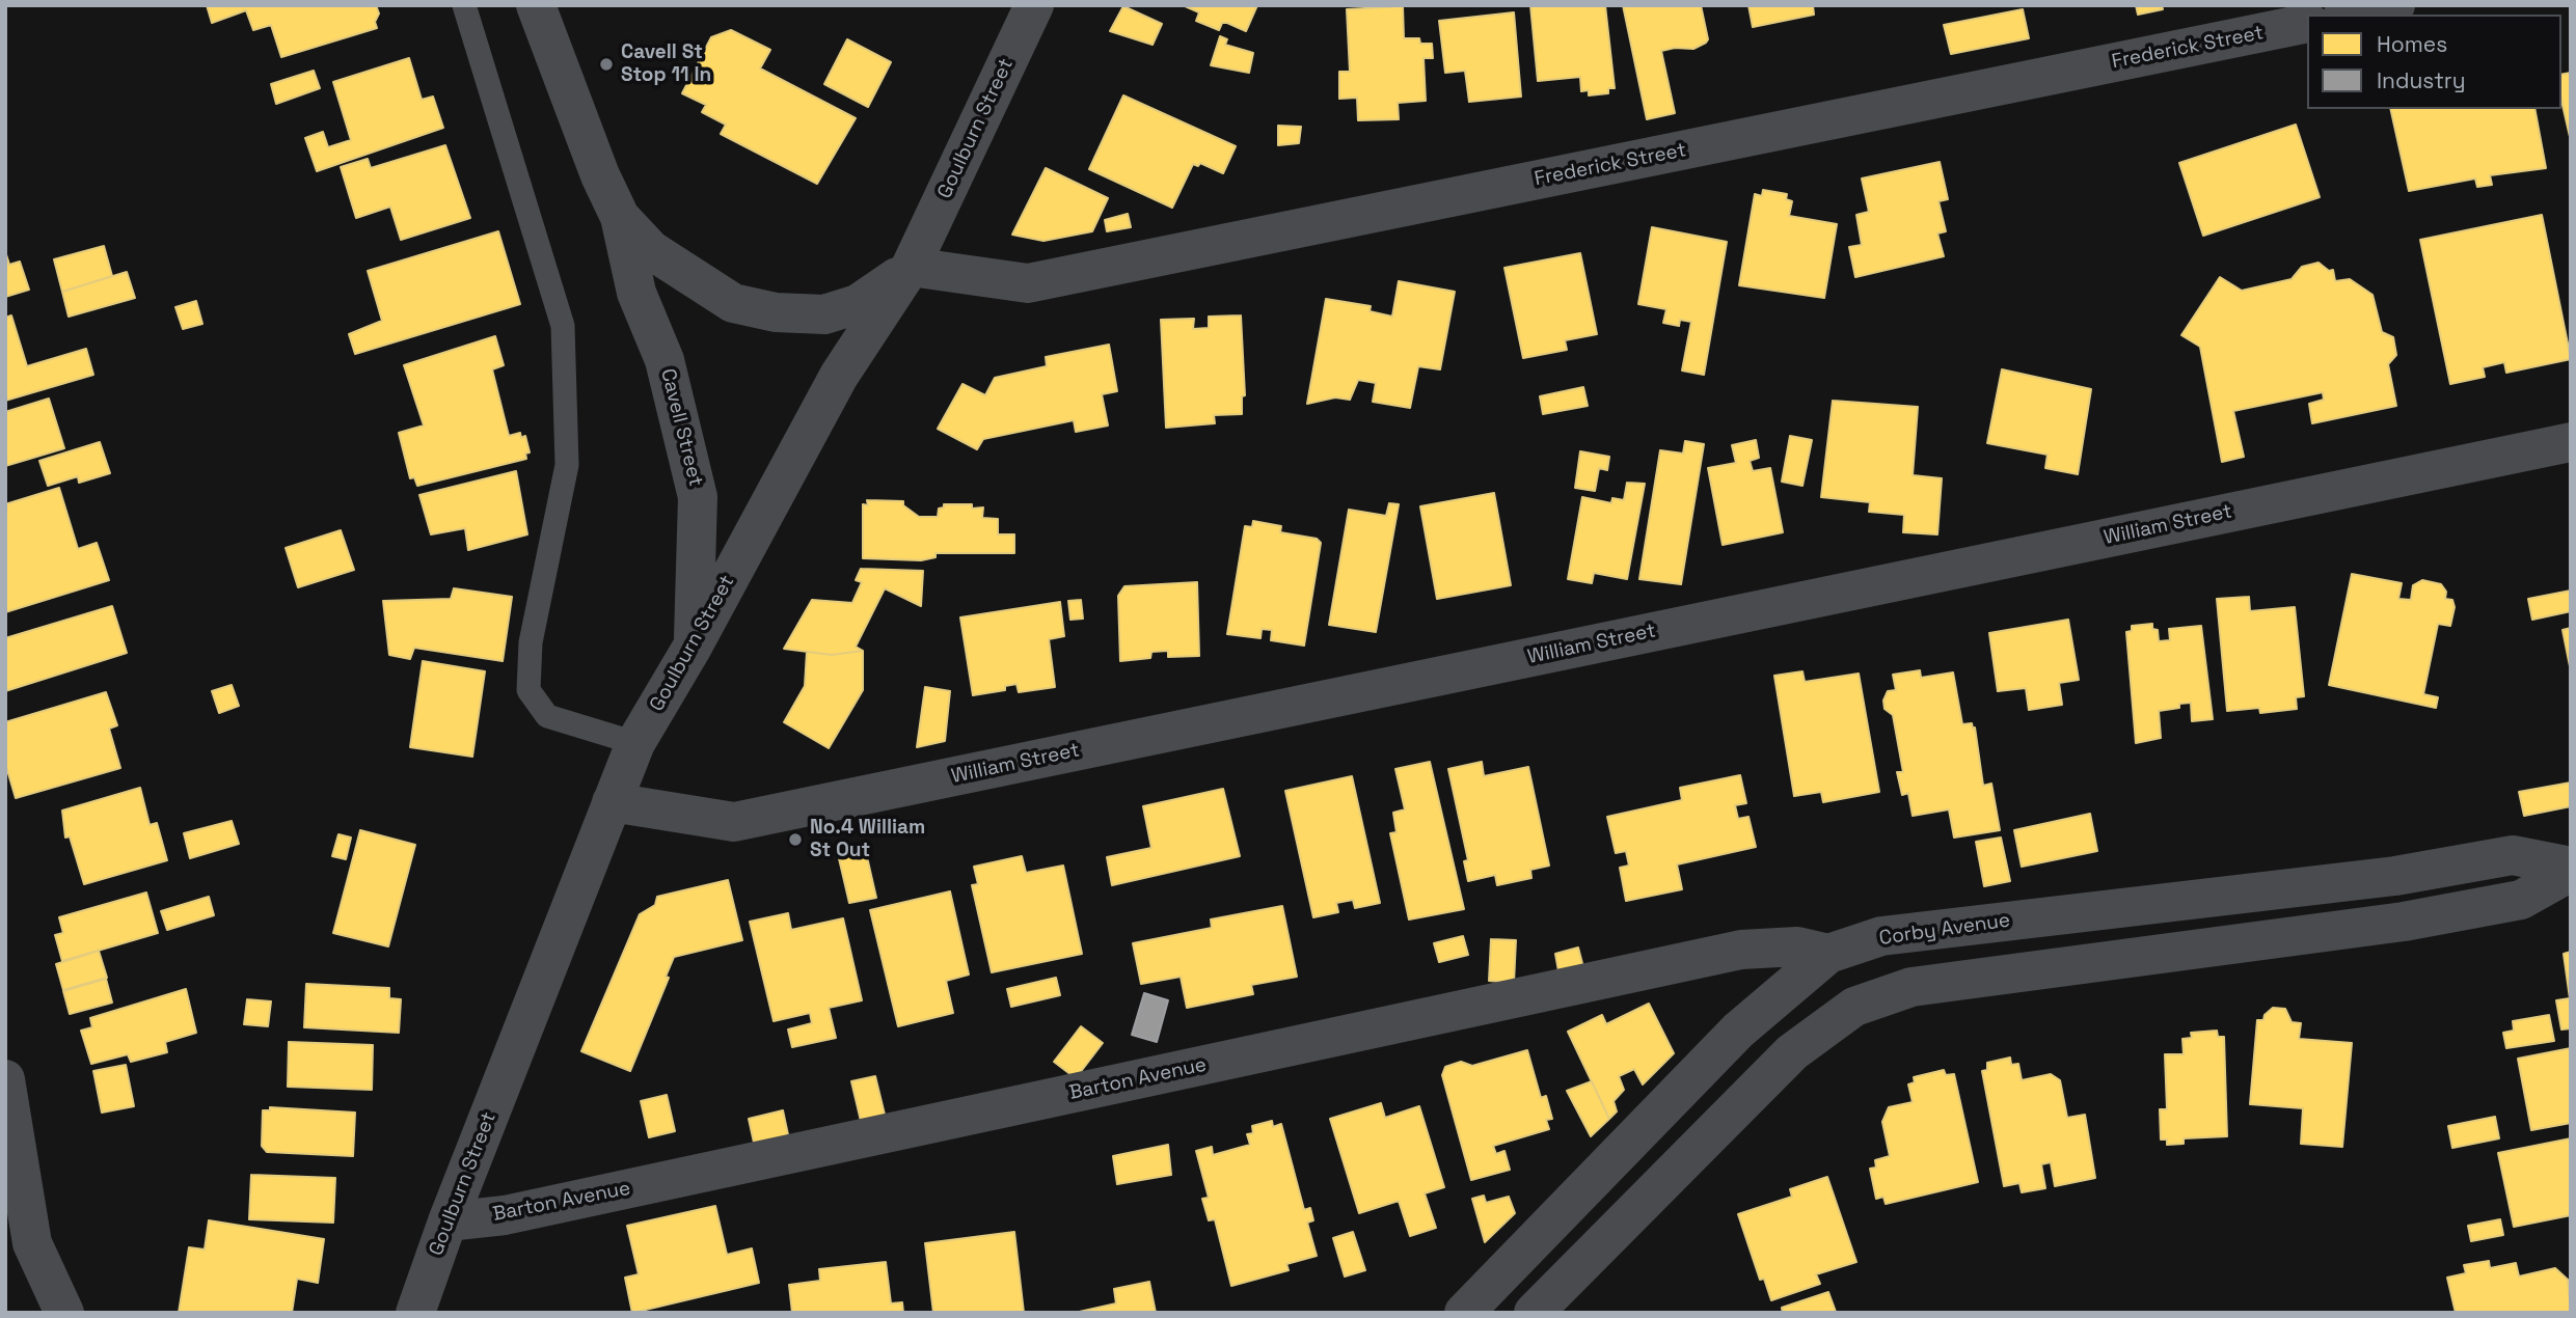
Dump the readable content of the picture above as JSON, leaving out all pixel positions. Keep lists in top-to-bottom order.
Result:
{
  "streets": {
    "street": [
      "Frederick Street",
      "Goulburn Street",
      "Cavell Street",
      "William Street",
      "Corby Avenue",
      "Barton Avenue"
    ]
  },
  "crossings": [
    ["Frederick Street", "Goulburn Street"],
    ["Frederick Street", "Cavell Street"],
    ["Goulburn Street", "Cavell Street"],
    ["Goulburn Street", "William Street"],
    ["Goulburn Street", "Barton Avenue"],
    ["Corby Avenue", "Barton Avenue"]
  ],
  "places": ["Cavell St Stop 11 In", "No.4 William St Out"],
  "legend": ["Homes", "Industry"]
}
